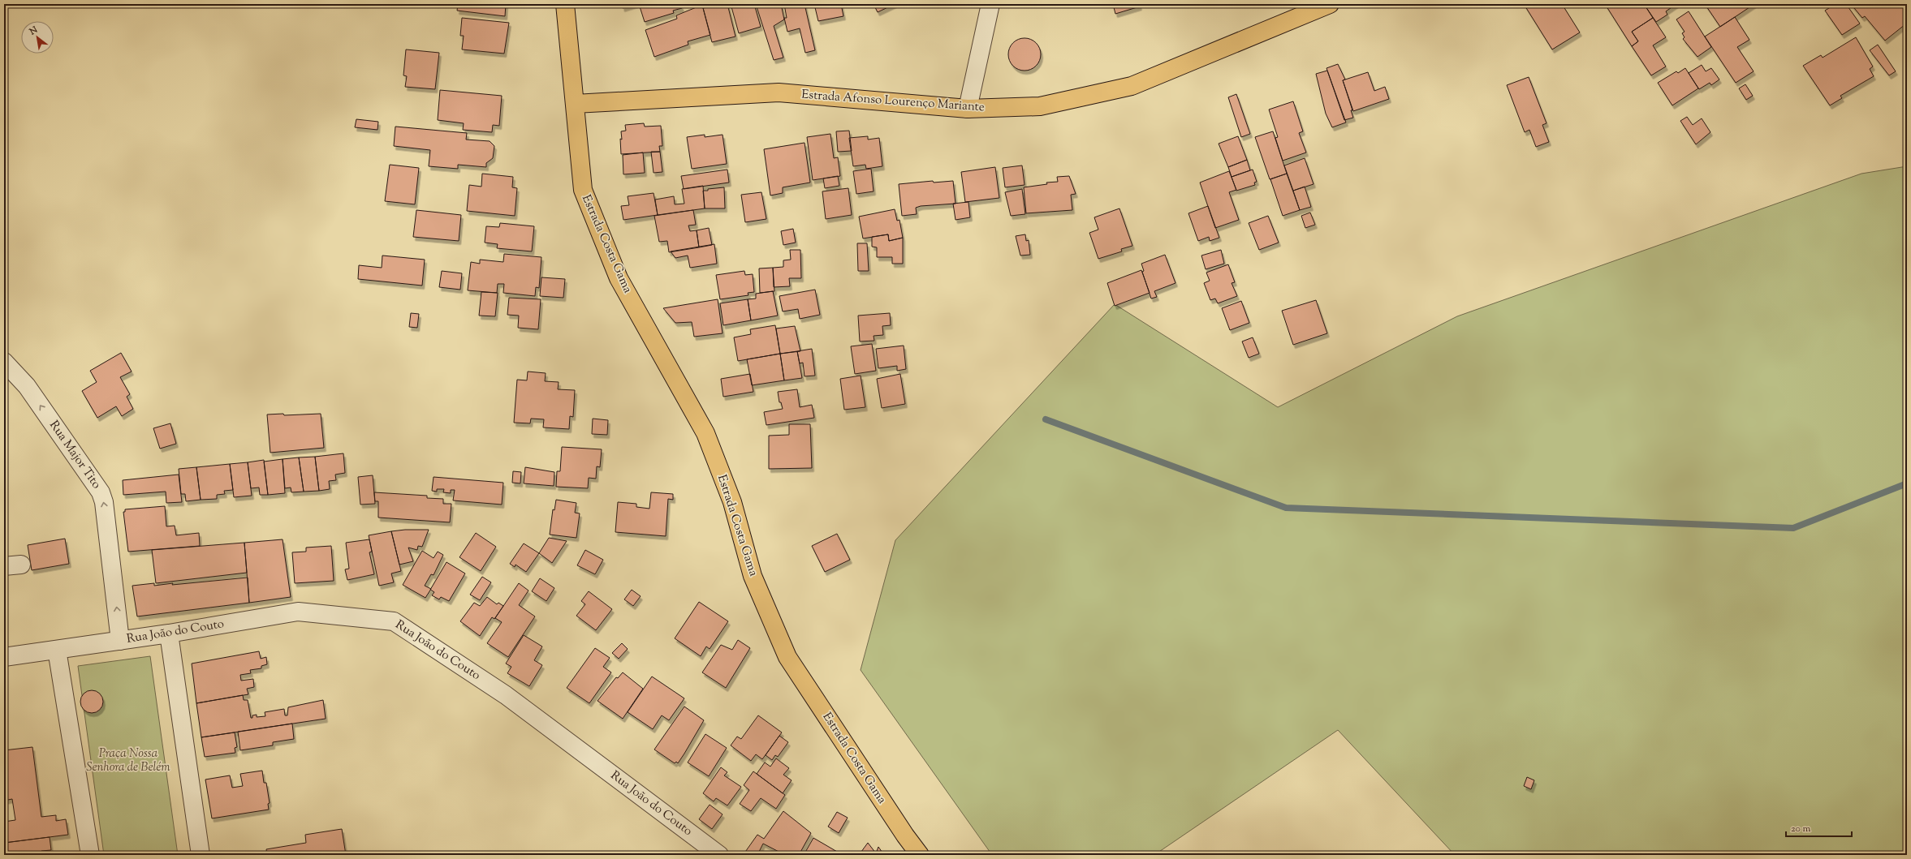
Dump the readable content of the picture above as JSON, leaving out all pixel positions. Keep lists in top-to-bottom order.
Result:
{
  "streets": {
    "main road": ["Estrada Afonso Lourenço Mariante", "Estrada Costa Gama"],
    "street": ["Rua Major Tito", "Rua João do Couto"]
  },
  "crossings": [
    ["Estrada Afonso Lourenço Mariante", "Estrada Costa Gama"],
    ["Rua Major Tito", "Rua João do Couto"]
  ],
  "one_way": ["Rua Major Tito"],
  "parks": ["Praça Nossa Senhora de Belém"],
  "scale_bar": "20 m",
  "north": "top left"
}
